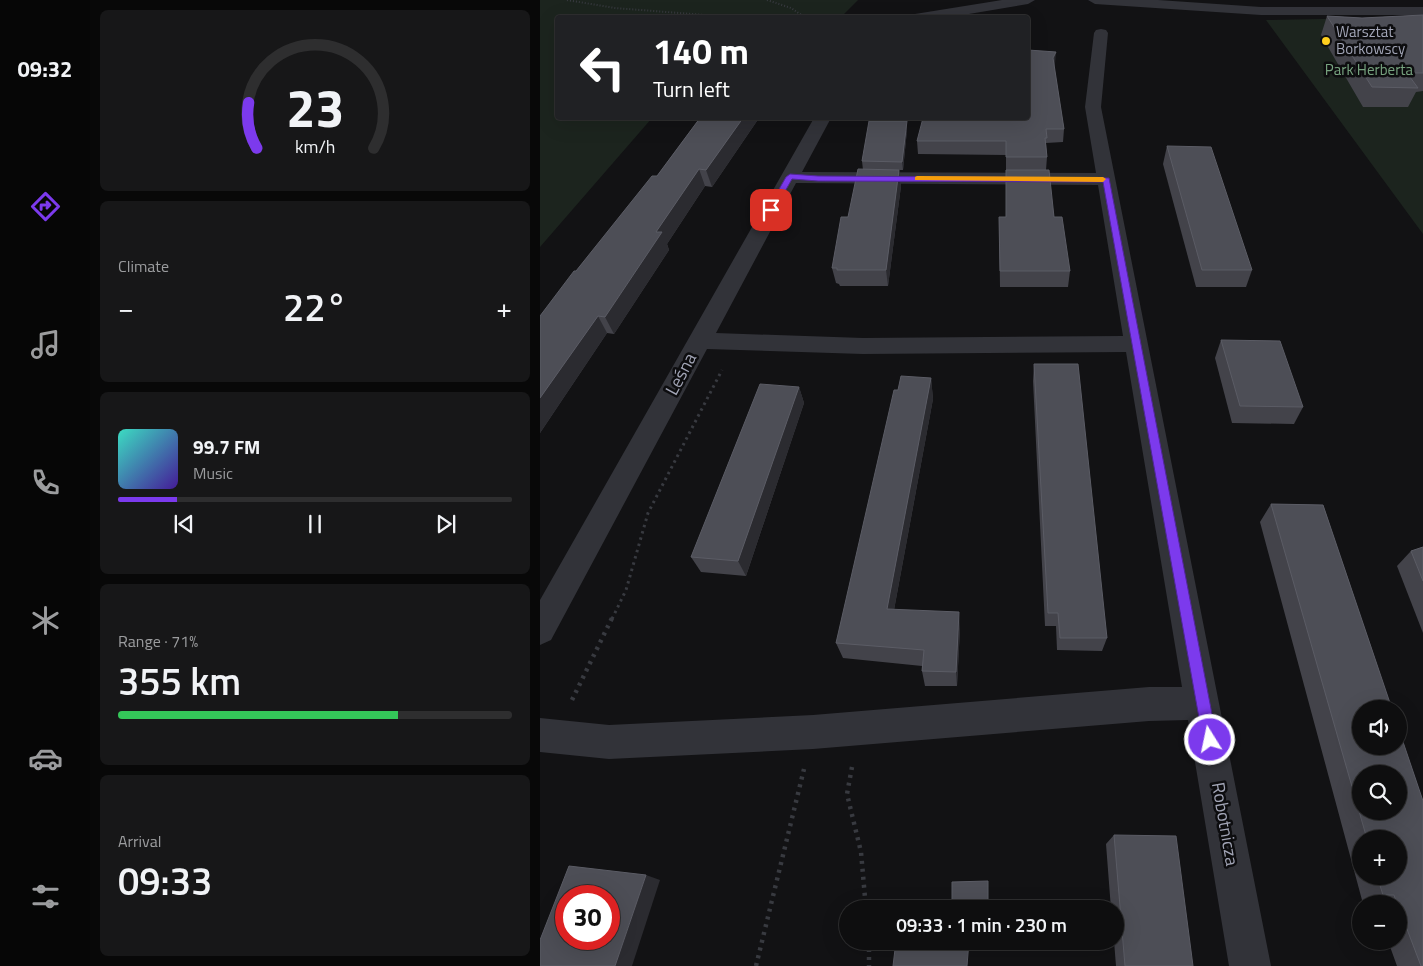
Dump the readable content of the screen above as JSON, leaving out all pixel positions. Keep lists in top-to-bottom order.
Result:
{
  "streets": {
    "street": ["Leśna", "Robotnicza"]
  },
  "parks": ["Park Herberta"],
  "places": ["Warsztat Borkowscy"],
  "page": {
    "tabs": "09:32",
    "turn": ["140 m", "Turn left"],
    "tile": [
      "Climate",
      ["Range · 71%", "355 km"],
      ["Arrival", "09:33"]
    ],
    "heat": ["−", "22°", "+"],
    "song": ["99.7 FM", "Music"],
    "map_buttons": ["+", "−"],
    "limit": "30",
    "trip": "09:33 · 1 min · 230 m",
    "gauge": ["23", "km/h"]
  }
}
